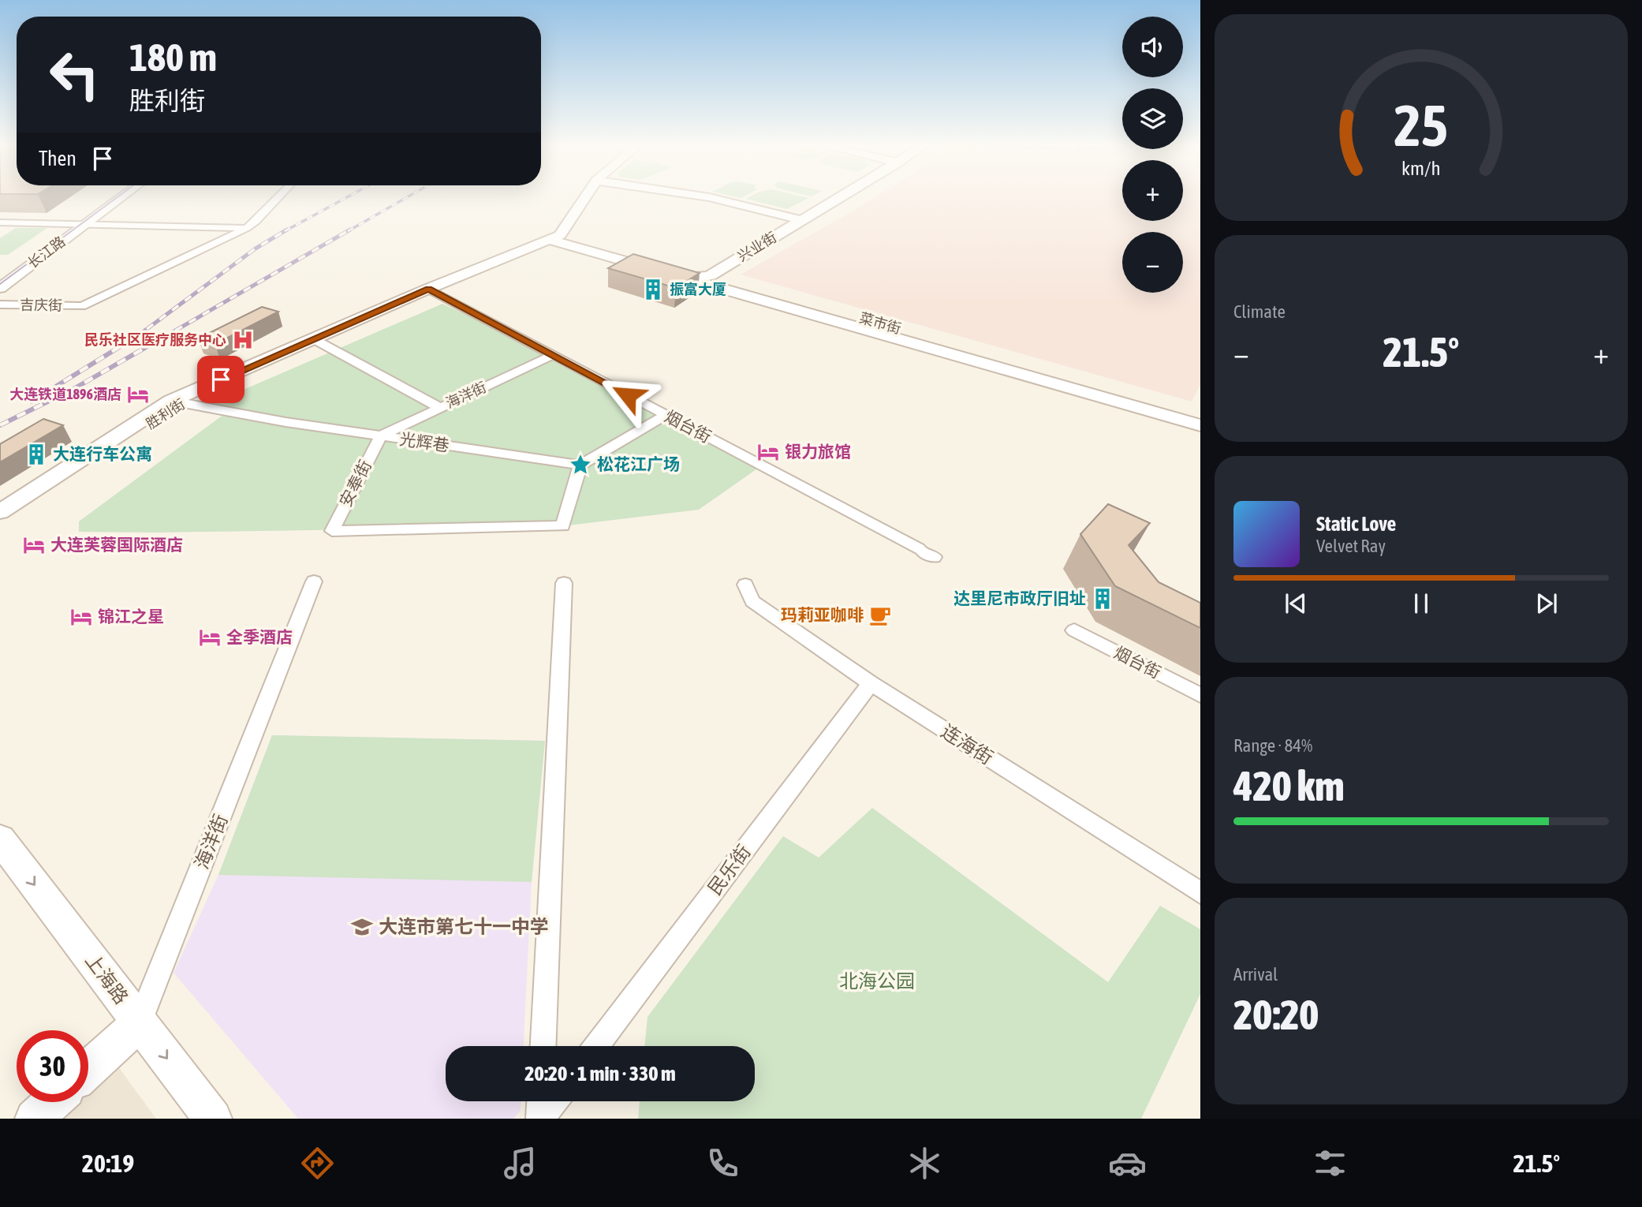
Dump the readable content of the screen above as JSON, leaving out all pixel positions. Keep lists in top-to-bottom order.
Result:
{
  "streets": {
    "main road": [
      "兴业街",
      "长江路",
      "菜市街",
      "海洋街",
      "胜利街",
      "上海路"
    ],
    "street": [
      "吉庆街",
      "烟台街",
      "光辉巷",
      "安奉街",
      "连海街",
      "民乐街"
    ]
  },
  "crossings": [
    ["兴业街", "菜市街"],
    ["菜市街", "胜利街"],
    ["海洋街", "烟台街"],
    ["海洋街", "光辉巷"],
    ["海洋街", "安奉街"],
    ["海洋街", "上海路"],
    ["胜利街", "烟台街"],
    ["胜利街", "光辉巷"],
    ["光辉巷", "安奉街"],
    ["连海街", "民乐街"]
  ],
  "one_way": ["上海路"],
  "parks": ["北海公园"],
  "places": {
    "building": ["振富大厦", "大连行车公寓", "达里尼市政厅旧址"],
    "hospital": ["民乐社区医疗服务中心"],
    "hotel": [
      "大连铁道1896酒店",
      "银力旅馆",
      "大连芙蓉国际酒店",
      "锦江之星",
      "全季酒店"
    ],
    "place": ["松花江广场"],
    "cafe": ["玛莉亚咖啡"],
    "school or university": ["大连市第七十一中学"]
  },
  "page": {
    "map_buttons": ["+", "−"],
    "turn": ["180 m", "胜利街"],
    "then": "Then",
    "tile": [
      "Climate",
      ["Range · 84%", "420 km"],
      ["Arrival", "20:20"]
    ],
    "heat": ["−", "21.5°", "+"],
    "song": ["Static Love", "Velvet Ray"],
    "limit": "30",
    "trip": "20:20 · 1 min · 330 m",
    "tabs": ["20:19", "21.5°"],
    "gauge": ["25", "km/h"]
  }
}
